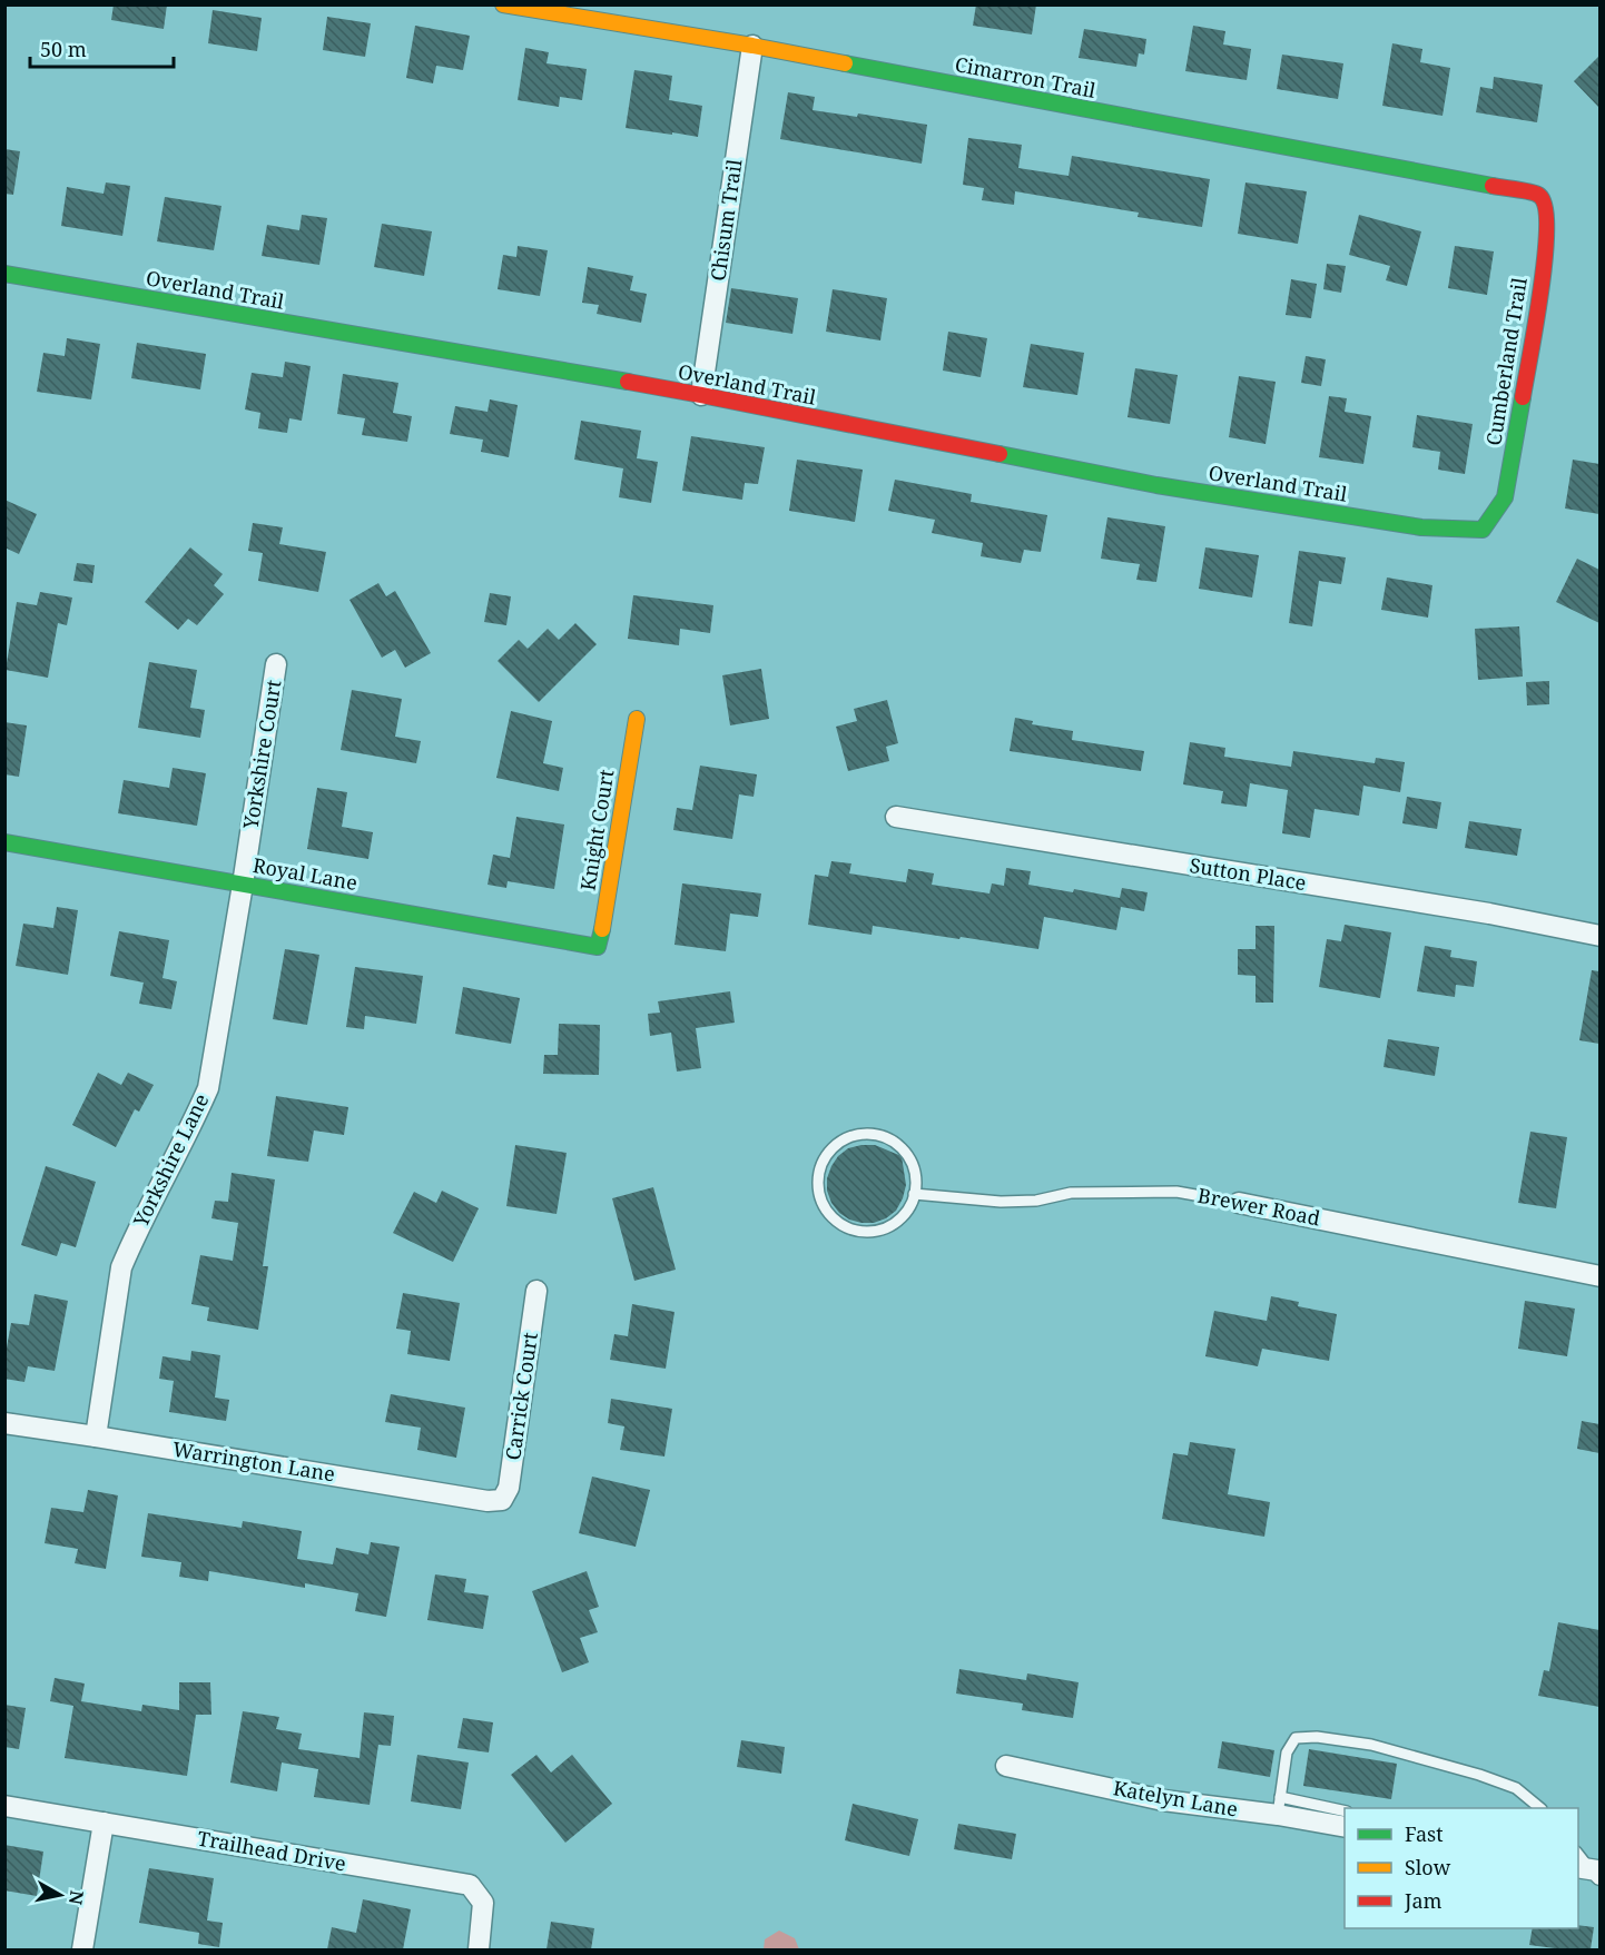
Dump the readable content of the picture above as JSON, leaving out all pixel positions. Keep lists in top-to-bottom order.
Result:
{
  "streets": {
    "street": [
      "Cimarron Trail",
      "Chisum Trail",
      "Overland Trail",
      "Cumberland Trail",
      "Yorkshire Court",
      "Knight Court",
      "Royal Lane",
      "Sutton Place",
      "Yorkshire Lane",
      "Brewer Road",
      "Carrick Court",
      "Warrington Lane",
      "Katelyn Lane",
      "Trailhead Drive"
    ]
  },
  "crossings": [
    ["Cimarron Trail", "Chisum Trail"],
    ["Cimarron Trail", "Cumberland Trail"],
    ["Chisum Trail", "Overland Trail"],
    ["Overland Trail", "Cumberland Trail"],
    ["Yorkshire Court", "Royal Lane"],
    ["Yorkshire Court", "Yorkshire Lane"],
    ["Knight Court", "Royal Lane"],
    ["Royal Lane", "Yorkshire Lane"],
    ["Yorkshire Lane", "Warrington Lane"],
    ["Carrick Court", "Warrington Lane"]
  ],
  "legend": ["Fast", "Slow", "Jam"],
  "scale_bar": "50 m",
  "north": "right"
}
